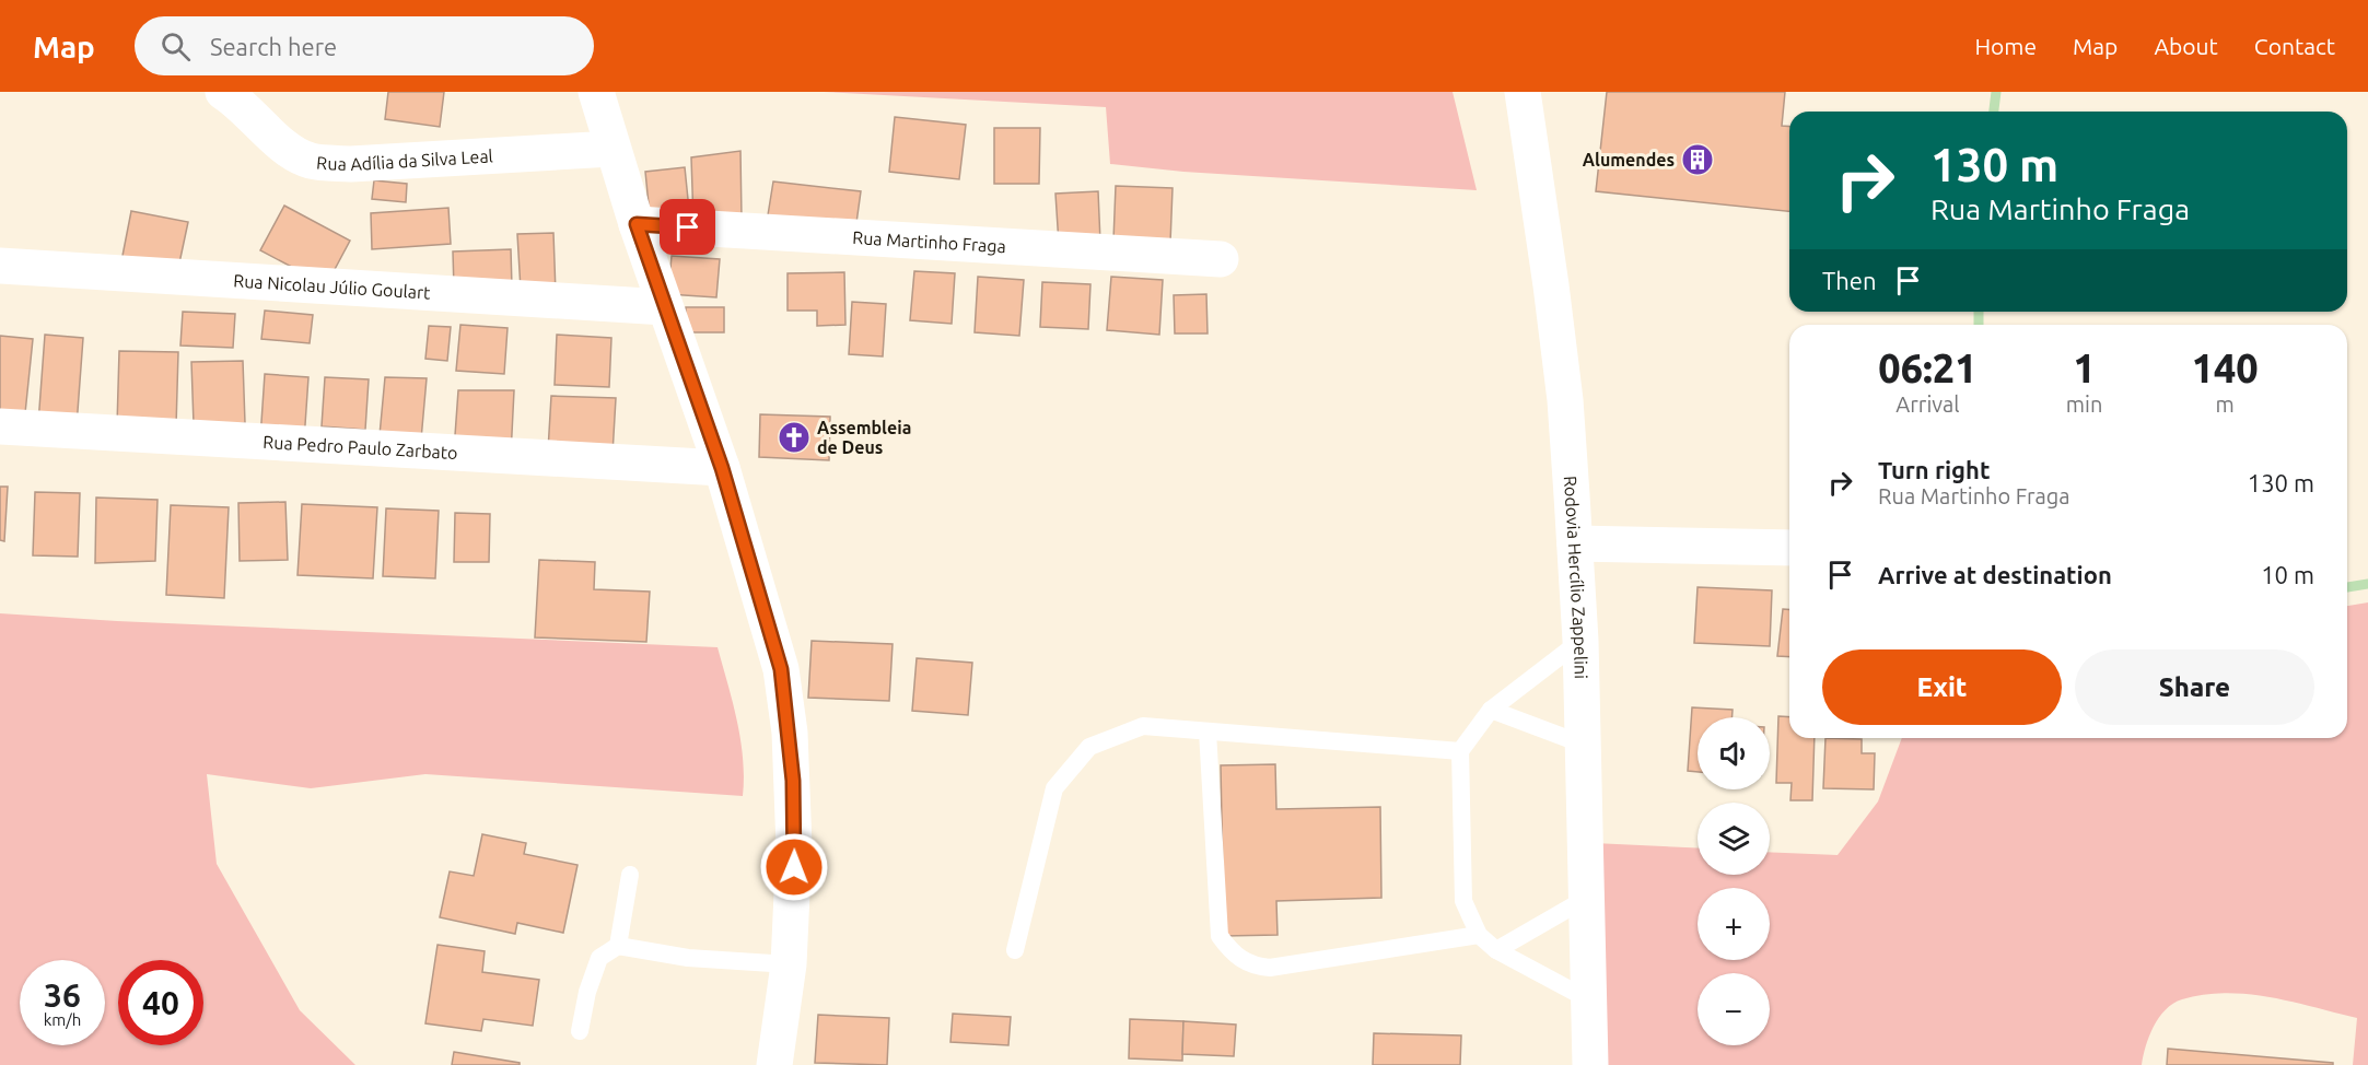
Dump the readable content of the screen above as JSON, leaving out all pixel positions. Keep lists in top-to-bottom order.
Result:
{
  "streets": {
    "street": [
      "Rua Adília da Silva Leal",
      "Rua Martinho Fraga",
      "Rua Nicolau Júlio Goulart",
      "Rua Pedro Paulo Zarbato",
      "Rodovia Hercílio Zappelini"
    ]
  },
  "places": {
    "building": ["Alumendes"],
    "church": ["Assembleia de Deus"]
  },
  "page": {
    "header": "Map",
    "search": "Search here",
    "nav": [
      "Home",
      "Map",
      "About",
      "Contact"
    ],
    "turn": ["130 m", "Rua Martinho Fraga"],
    "then": "Then",
    "eta": [
      "06:21",
      "Arrival",
      "1",
      "min",
      "140",
      "m"
    ],
    "list": [
      {
        "name": "Turn right",
        "note": "Rua Martinho Fraga",
        "value": "130 m"
      },
      {
        "name": "Arrive at destination",
        "value": "10 m"
      }
    ],
    "buttons": ["Exit", "Share"],
    "map_buttons": ["+", "−"],
    "speed": "36 km/h",
    "limit": "40"
  }
}
